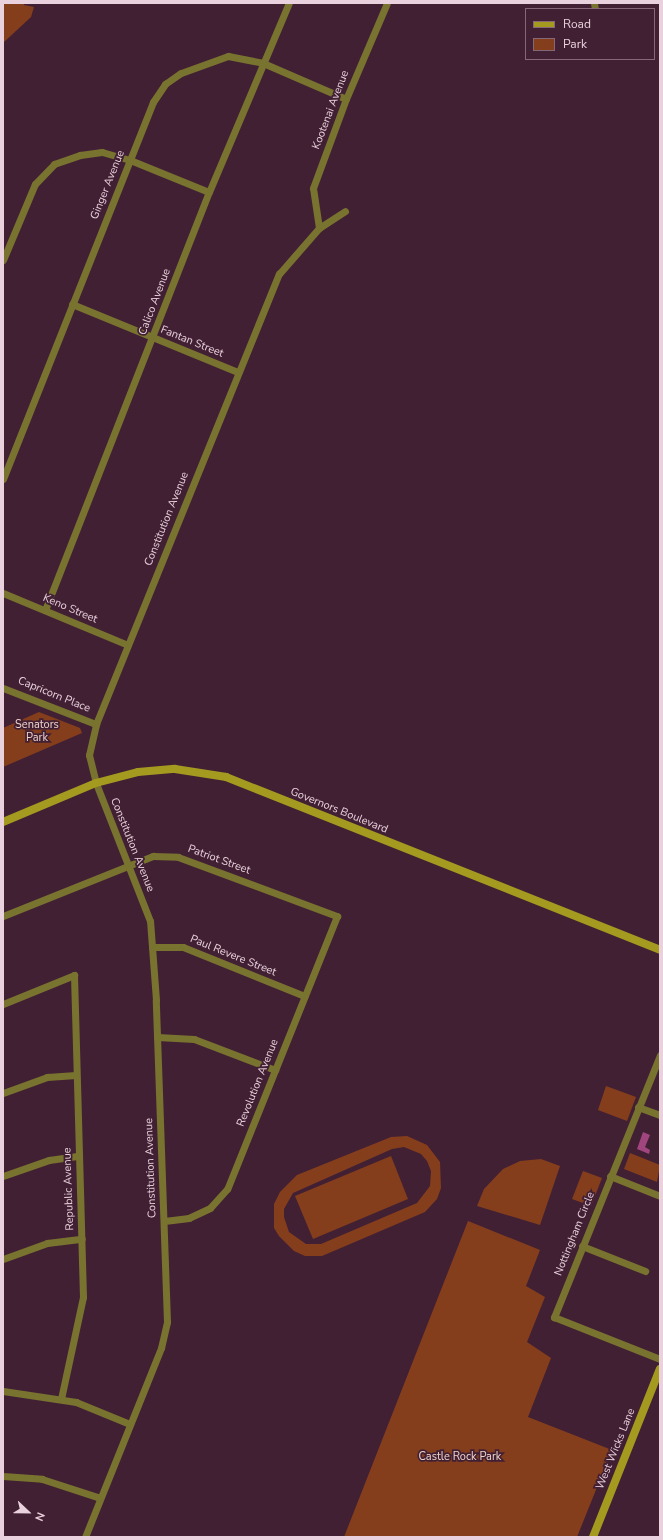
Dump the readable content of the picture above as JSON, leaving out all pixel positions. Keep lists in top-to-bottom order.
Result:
{
  "streets": {
    "main road": ["Governors Boulevard", "West Wicks Lane"],
    "street": [
      "Kootenai Avenue",
      "Ginger Avenue",
      "Calico Avenue",
      "Fantan Street",
      "Constitution Avenue",
      "Keno Street",
      "Capricorn Place",
      "Patriot Street",
      "Paul Revere Street",
      "Revolution Avenue",
      "Republic Avenue",
      "Nottingham Circle"
    ]
  },
  "crossings": [
    ["Kootenai Avenue", "Ginger Avenue"],
    ["Kootenai Avenue", "Constitution Avenue"],
    ["Ginger Avenue", "Calico Avenue"],
    ["Ginger Avenue", "Fantan Street"],
    ["Calico Avenue", "Fantan Street"],
    ["Calico Avenue", "Keno Street"],
    ["Fantan Street", "Constitution Avenue"],
    ["Constitution Avenue", "Keno Street"],
    ["Constitution Avenue", "Capricorn Place"],
    ["Constitution Avenue", "Governors Boulevard"],
    ["Constitution Avenue", "Patriot Street"],
    ["Constitution Avenue", "Paul Revere Street"],
    ["Constitution Avenue", "Revolution Avenue"],
    ["Patriot Street", "Revolution Avenue"],
    ["Paul Revere Street", "Revolution Avenue"]
  ],
  "parks": ["Senators Park", "Castle Rock Park"],
  "legend": ["Road", "Park"],
  "north": "right"
}
